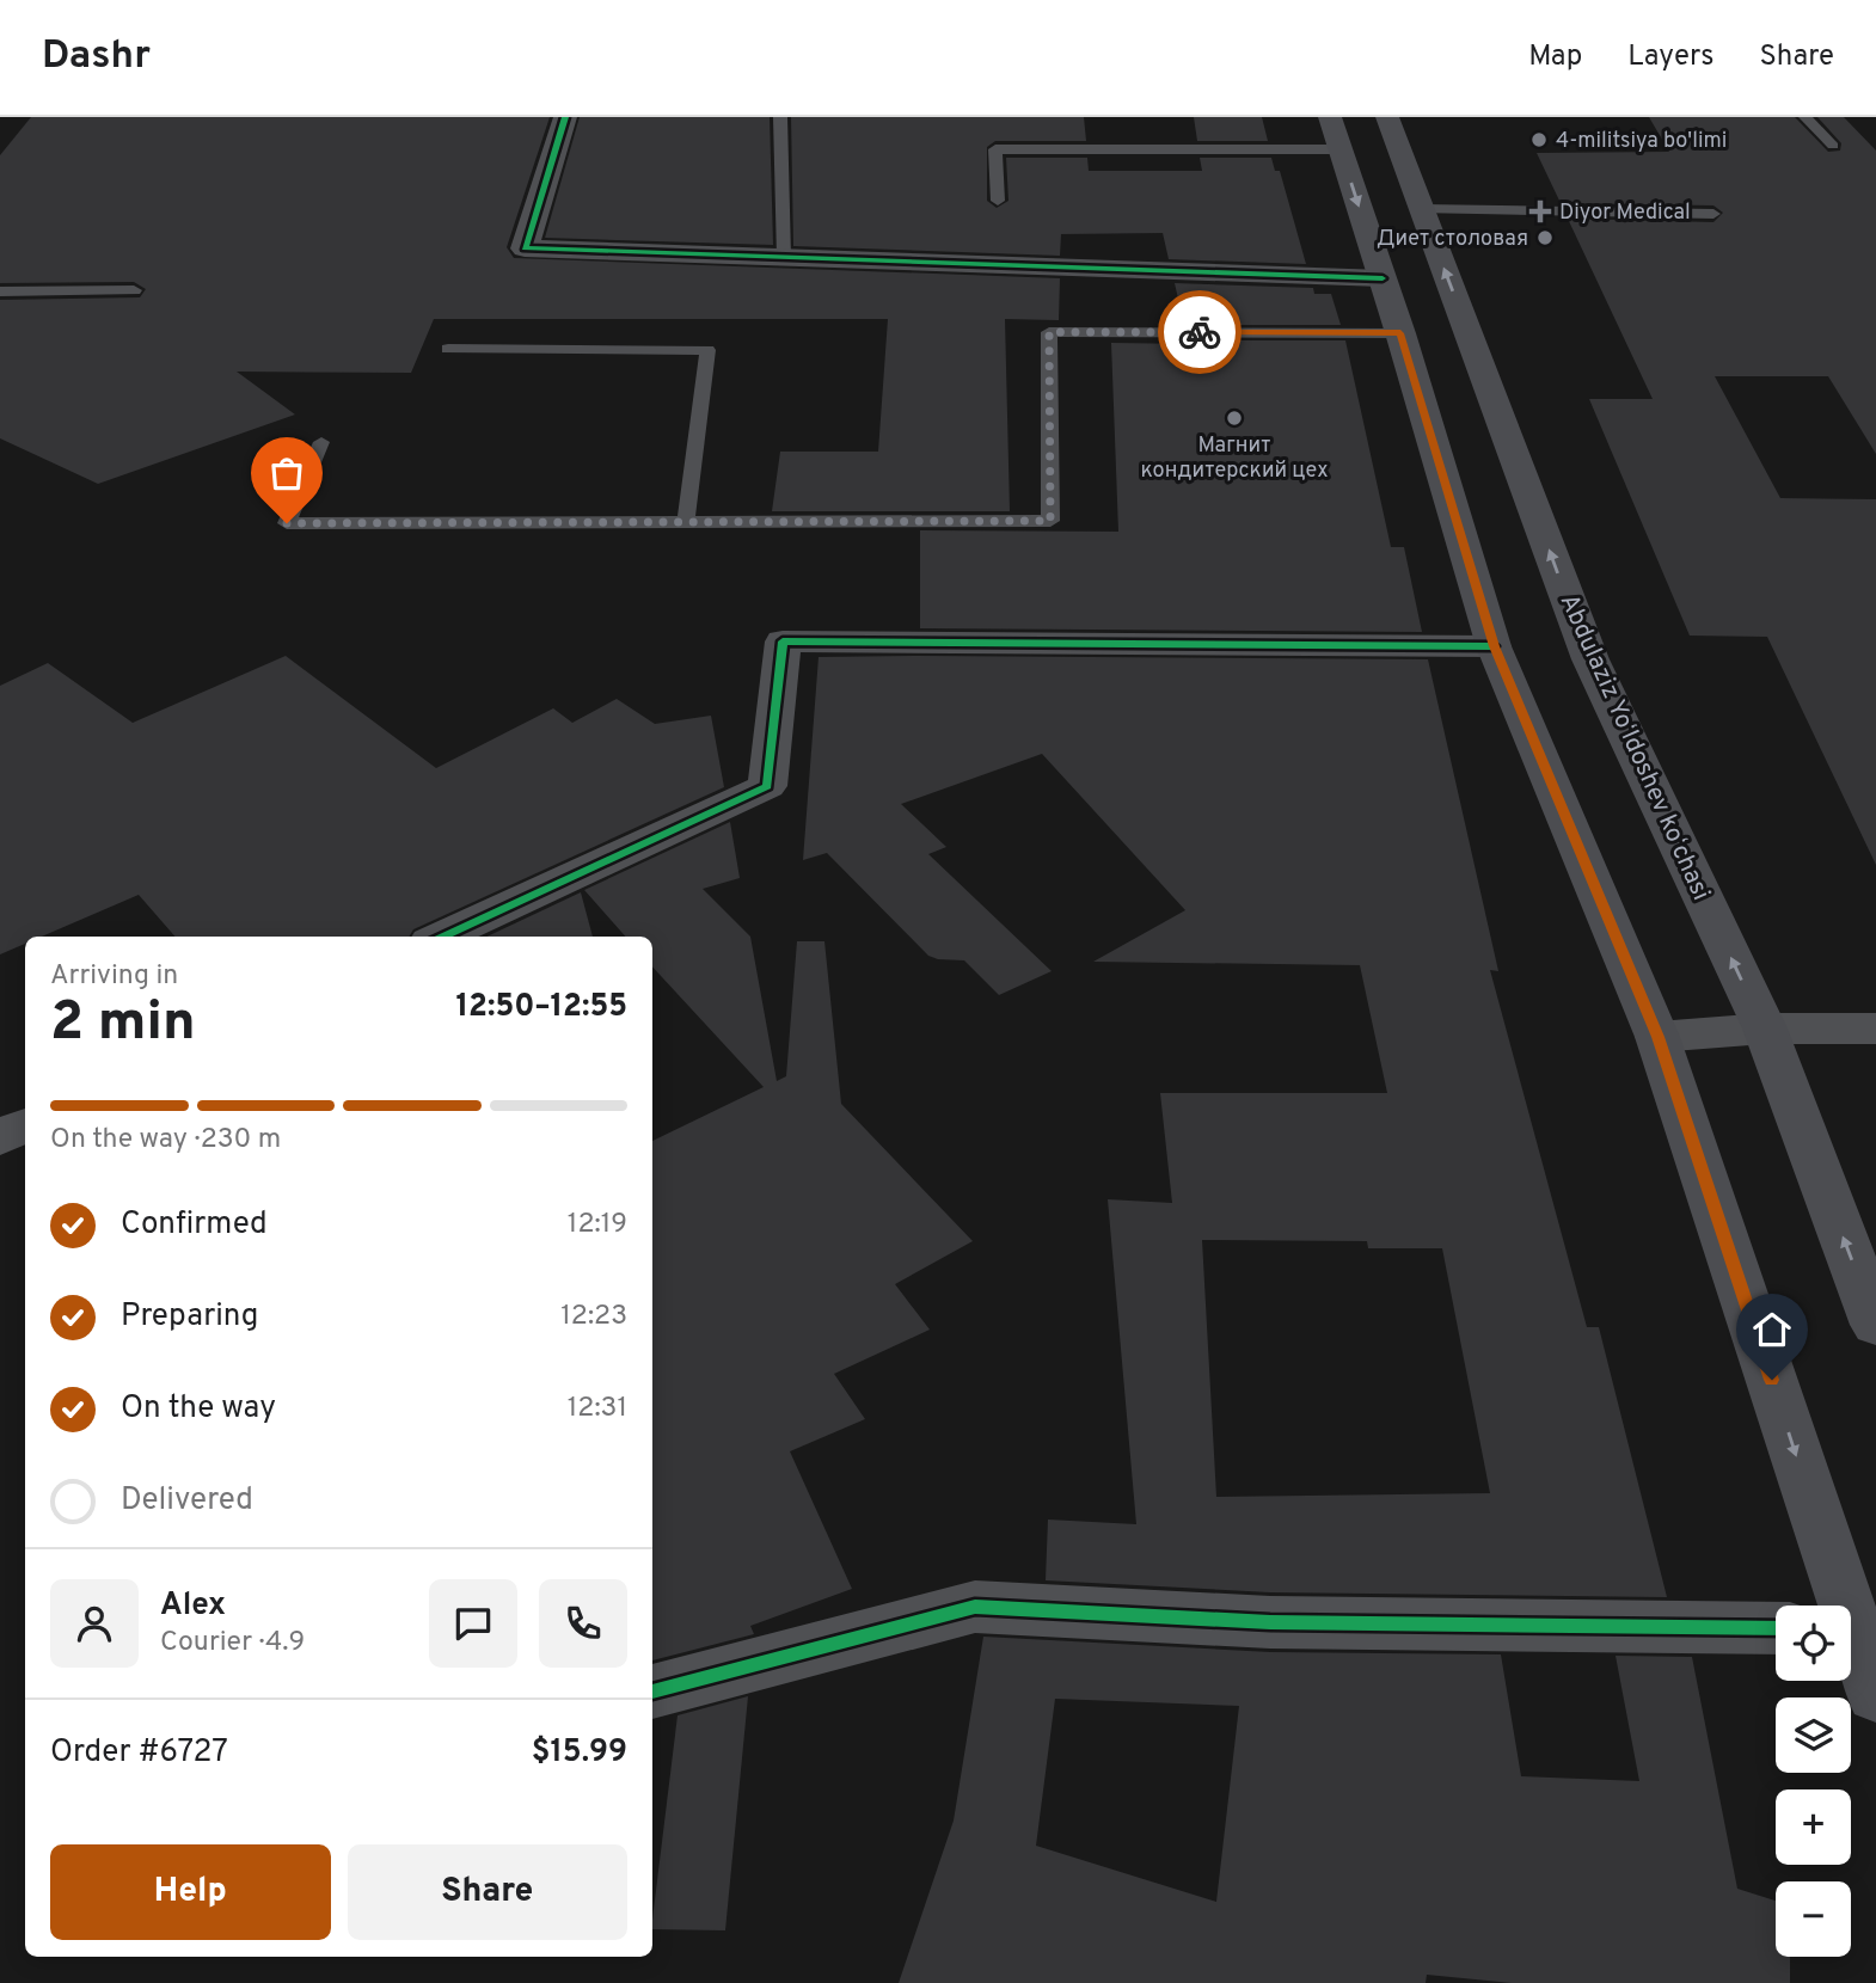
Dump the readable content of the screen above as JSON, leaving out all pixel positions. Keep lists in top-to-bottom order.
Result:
{
  "streets": {
    "main road": ["Abdulaziz Yoʻldoshev koʻchasi"]
  },
  "places": {
    "other": ["4-militsiya bo'limi", "Диет столовая", "Магнит кондитерский цех"],
    "health": ["Diyor Medical"]
  },
  "page": {
    "header": "Dashr",
    "nav": ["Map", "Layers", "Share"],
    "heading": ["2 min", "Arriving in", "12:50–12:55"],
    "panel": [
      "Alex",
      "Courier · 4.9",
      "Order #6727",
      "$15.99"
    ],
    "bar": "On the way · 230 m",
    "list": [
      ["Confirmed", "12:19"],
      ["Preparing", "12:23"],
      ["On the way", "12:31"],
      "Delivered"
    ],
    "map_buttons": ["+", "−"],
    "buttons": ["Help", "Share"]
  }
}
